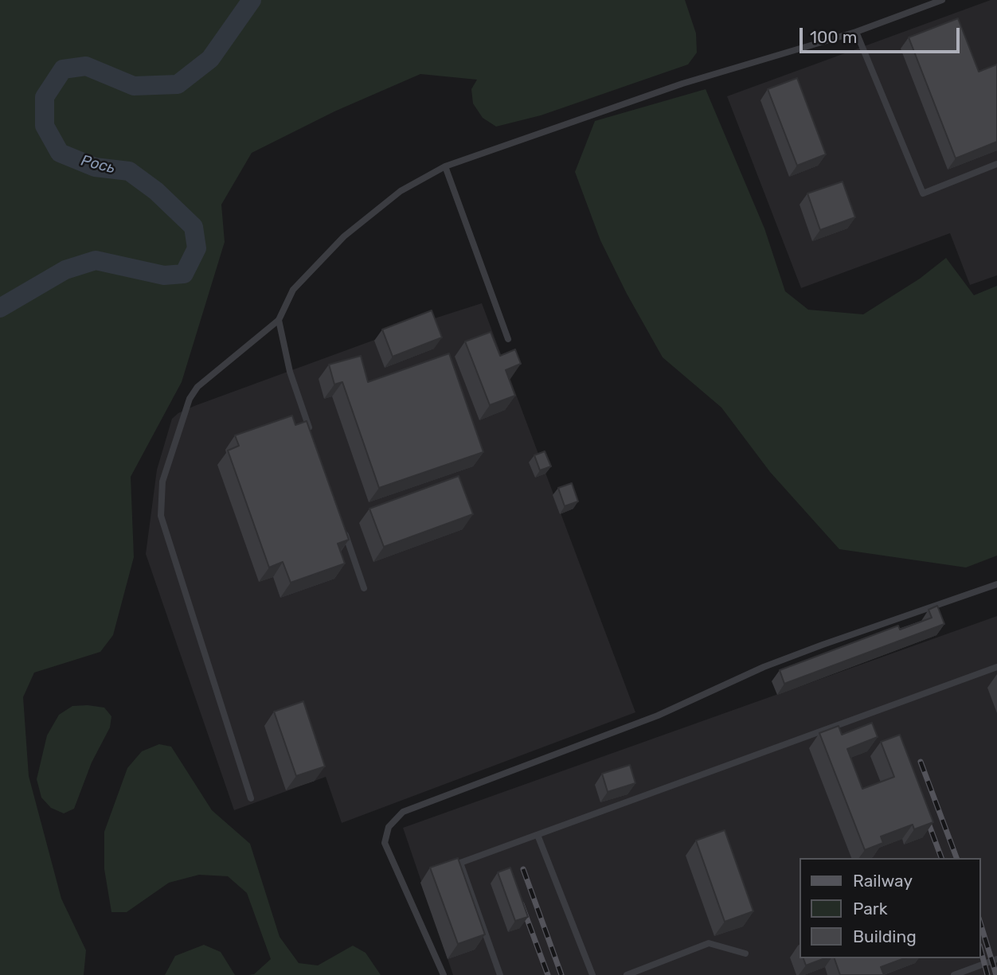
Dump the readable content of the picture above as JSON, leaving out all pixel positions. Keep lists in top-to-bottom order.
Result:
{
  "water": ["Рось"],
  "legend": ["Railway", "Park", "Building"],
  "scale_bar": "100 m"
}
